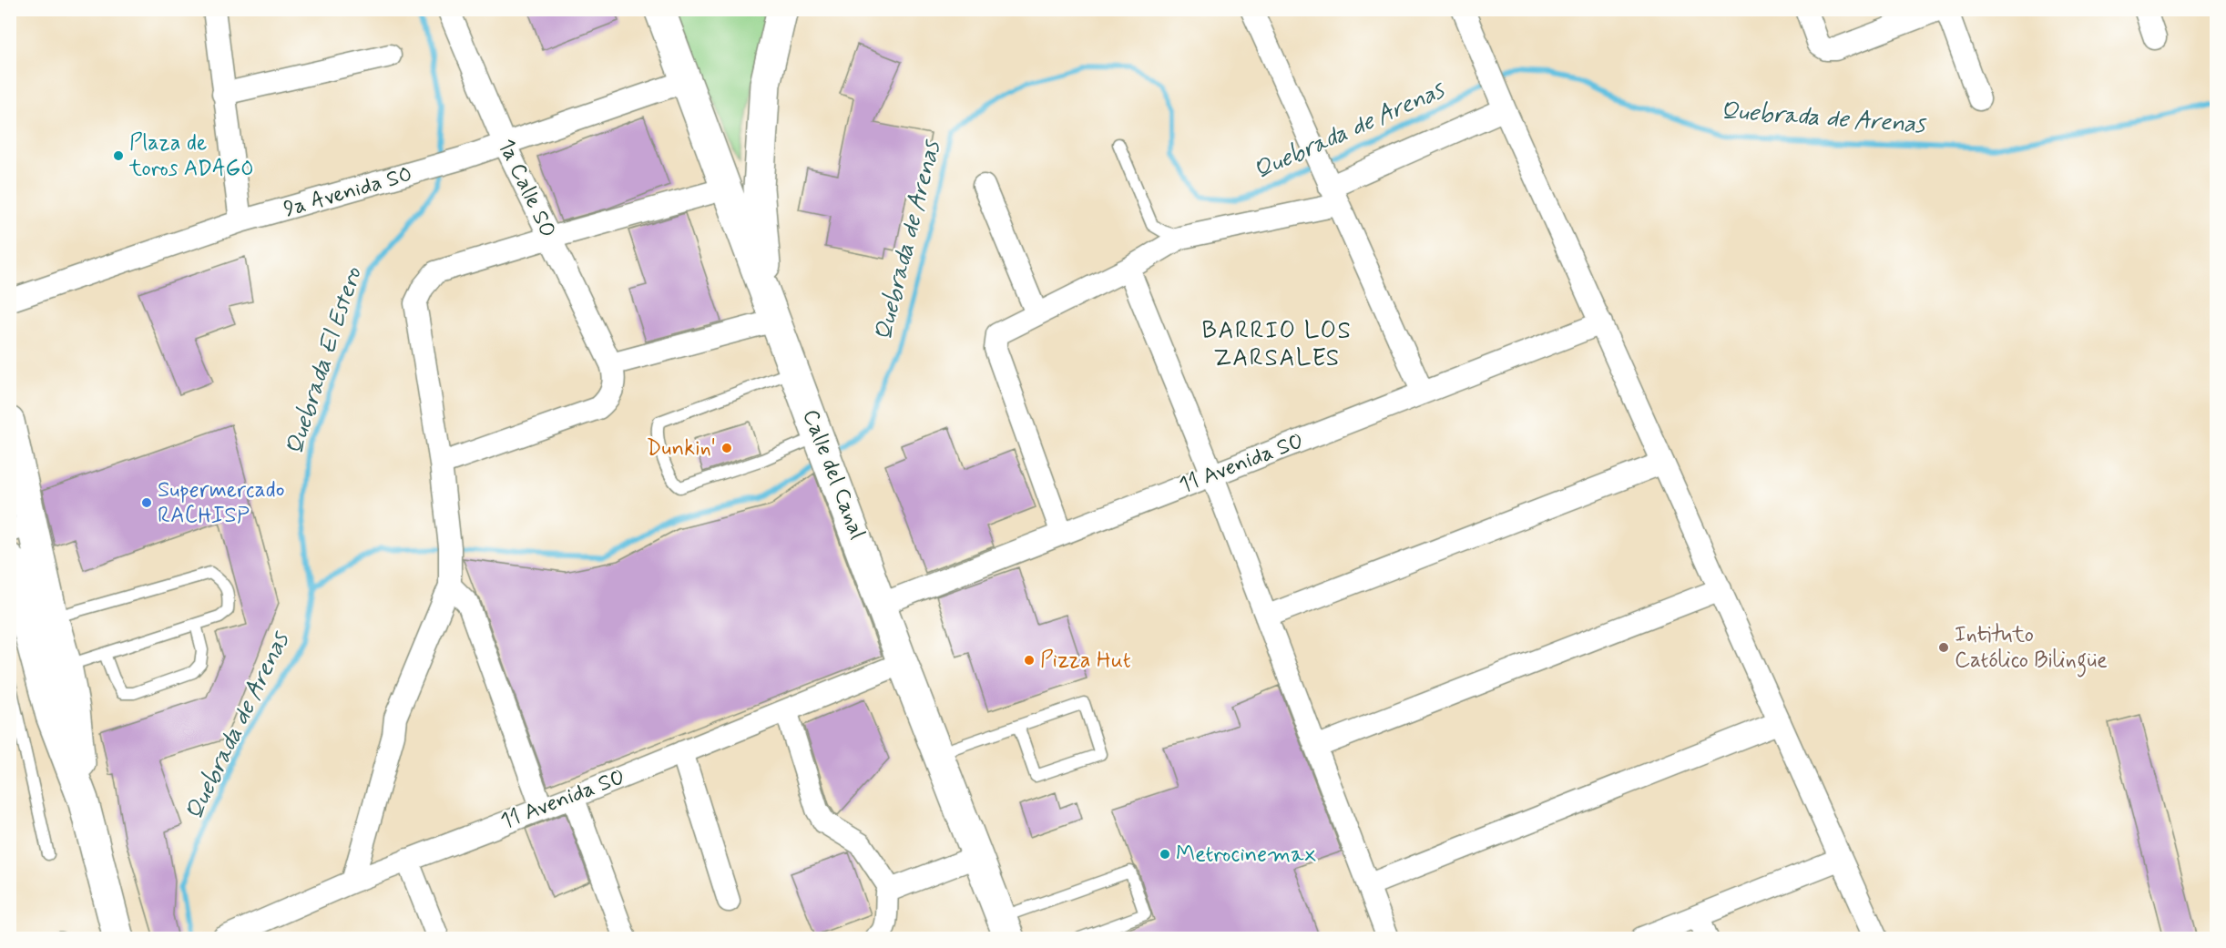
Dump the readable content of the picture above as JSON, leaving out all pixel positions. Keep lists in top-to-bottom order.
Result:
{
  "streets": {
    "main road": ["Calle del Canal"],
    "street": ["1a Calle SO", "9a Avenida SO", "11 Avenida SO"]
  },
  "crossings": [
    ["1a Calle SO", "9a Avenida SO"],
    ["9a Avenida SO", "Calle del Canal"],
    ["11 Avenida SO", "Calle del Canal"]
  ],
  "districts": ["BARRIO LOS ZARSALES"],
  "water": ["Quebrada de Arenas", "Quebrada El Estero"],
  "places": [
    "Plaza de toros ADAGO",
    "Dunkin'",
    "Supermercado RACHISP",
    "Intituto Católico Bilingüe",
    "Pizza Hut",
    "Metrocinemax"
  ]
}
